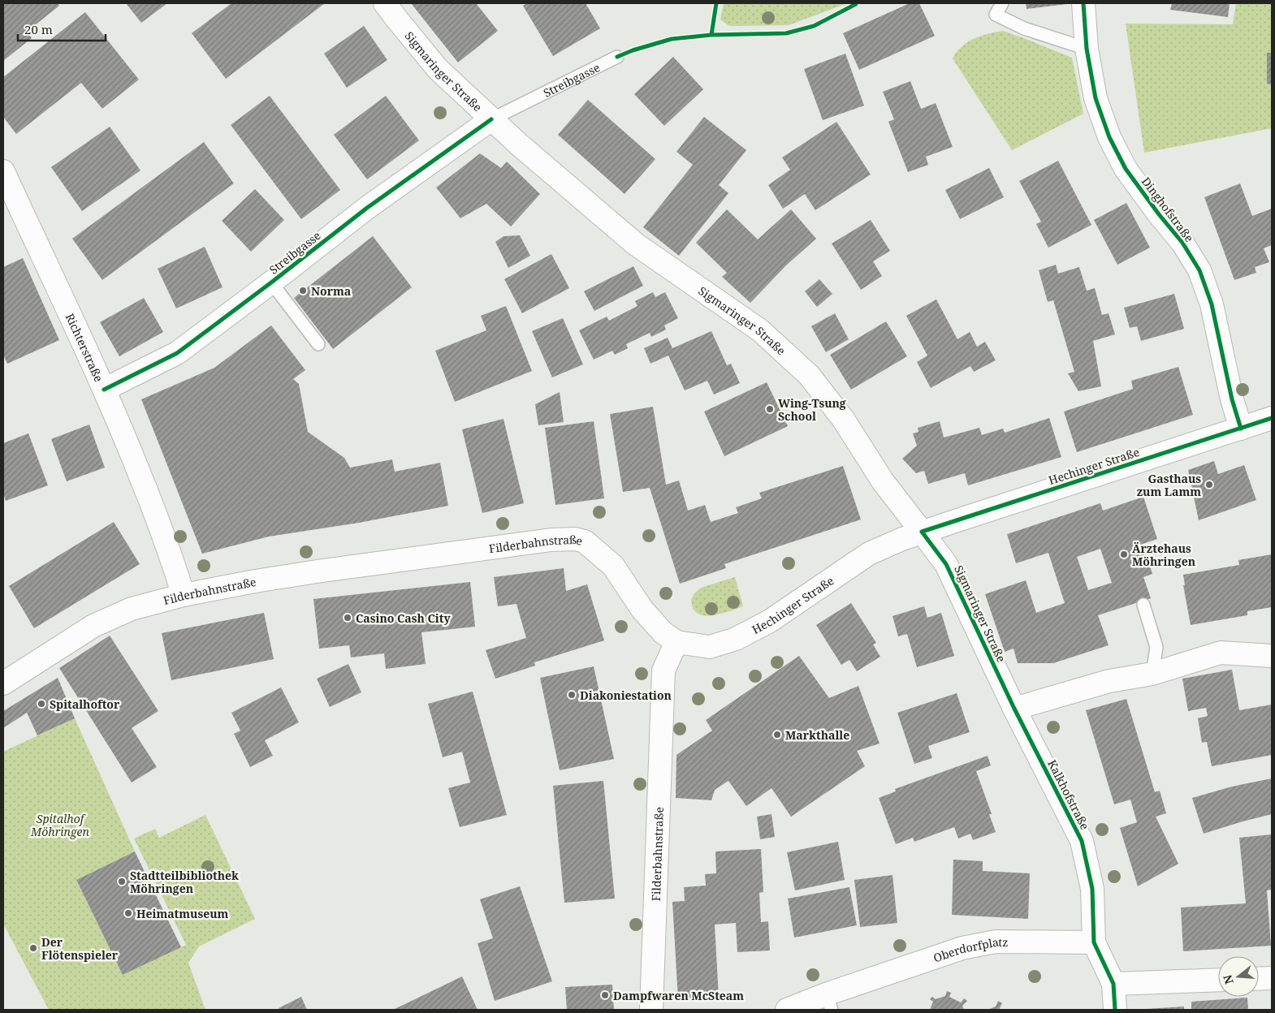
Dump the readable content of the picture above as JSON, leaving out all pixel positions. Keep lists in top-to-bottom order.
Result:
{
  "streets": {
    "street": [
      "Sigmaringer Straße",
      "Streibgasse",
      "Dinghofstraße",
      "Richterstraße",
      "Hechinger Straße",
      "Filderbahnstraße",
      "Kalkhofstraße",
      "Oberdorfplatz"
    ]
  },
  "crossings": [
    ["Sigmaringer Straße", "Streibgasse"],
    ["Sigmaringer Straße", "Hechinger Straße"],
    ["Sigmaringer Straße", "Kalkhofstraße"],
    ["Streibgasse", "Richterstraße"],
    ["Dinghofstraße", "Hechinger Straße"],
    ["Richterstraße", "Filderbahnstraße"],
    ["Hechinger Straße", "Filderbahnstraße"],
    ["Kalkhofstraße", "Oberdorfplatz"]
  ],
  "parks": ["Spitalhof Möhringen"],
  "places": [
    "Norma",
    "Wing-Tsung School",
    "Gasthaus zum Lamm",
    "Ärztehaus Möhringen",
    "Casino Cash City",
    "Diakoniestation",
    "Spitalhoftor",
    "Markthalle",
    "Stadtteilbibliothek Möhringen",
    "Heimatmuseum",
    "Der Flötenspieler",
    "Dampfwaren McSteam"
  ],
  "scale_bar": "20 m",
  "north": "left"
}
